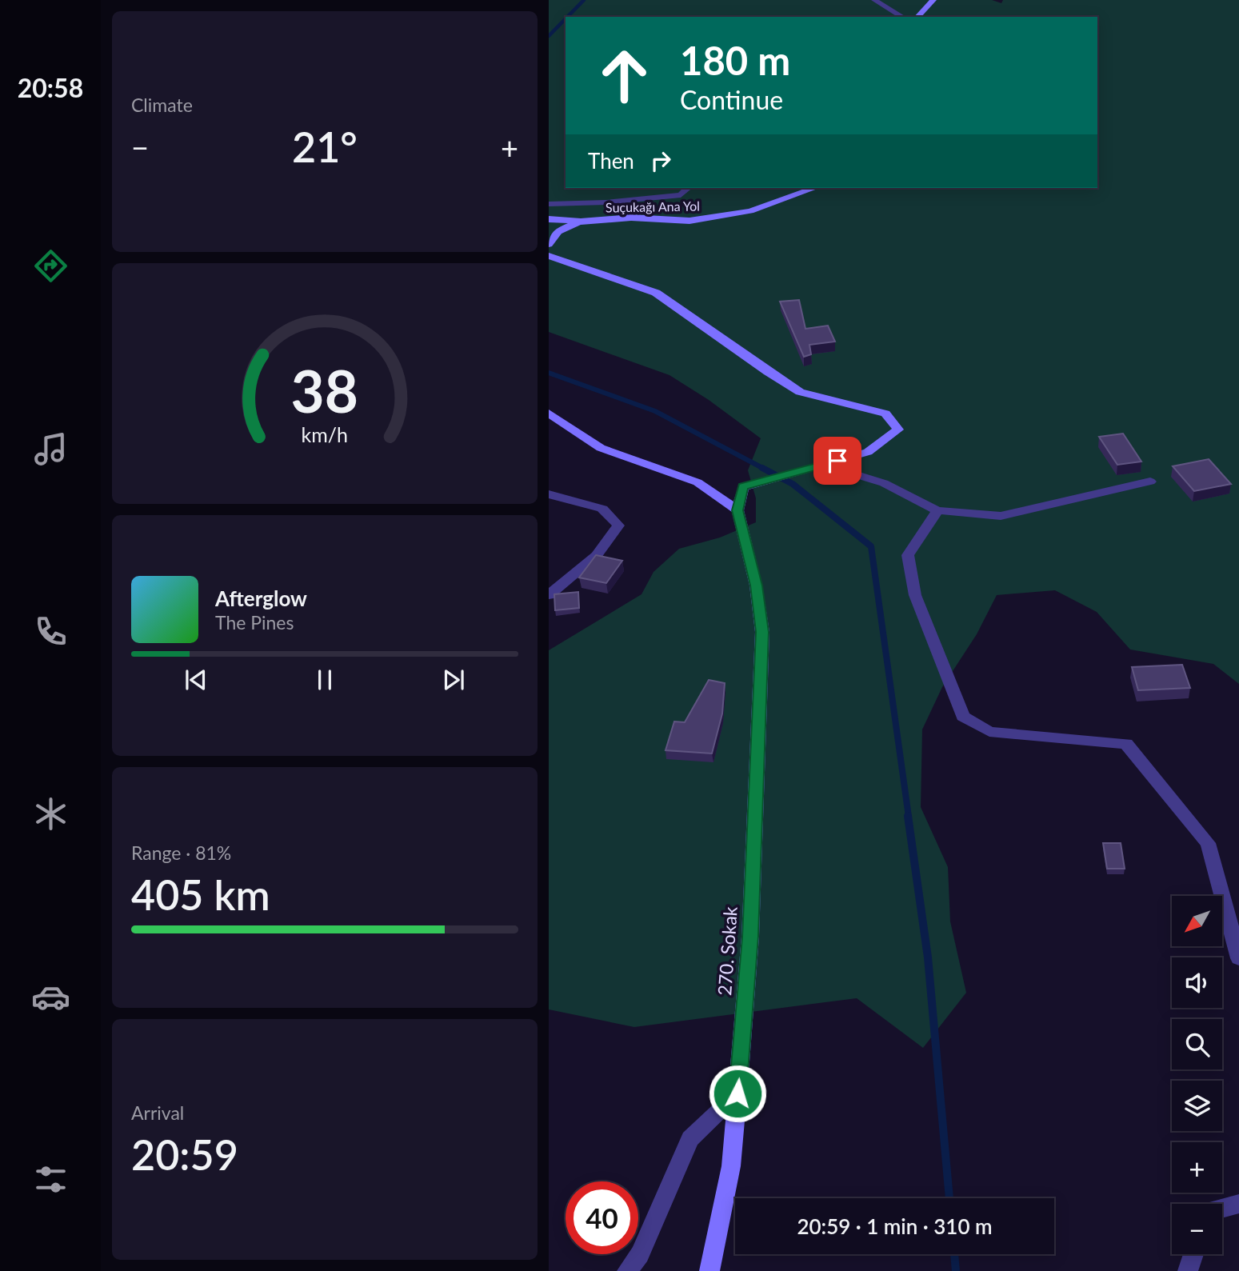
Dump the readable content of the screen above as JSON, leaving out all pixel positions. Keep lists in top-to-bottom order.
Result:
{
  "streets": {
    "street": ["Suçukağı Ana Yol", "270. Sokak"]
  },
  "north": "bottom left",
  "page": {
    "tabs": "20:58",
    "tile": [
      "Climate",
      ["Range · 81%", "405 km"],
      ["Arrival", "20:59"]
    ],
    "turn": ["180 m", "Continue"],
    "heat": ["−", "21°", "+"],
    "then": "Then",
    "song": ["Afterglow", "The Pines"],
    "map_buttons": ["+", "−"],
    "limit": "40",
    "trip": "20:59 · 1 min · 310 m",
    "gauge": ["38", "km/h"]
  }
}
